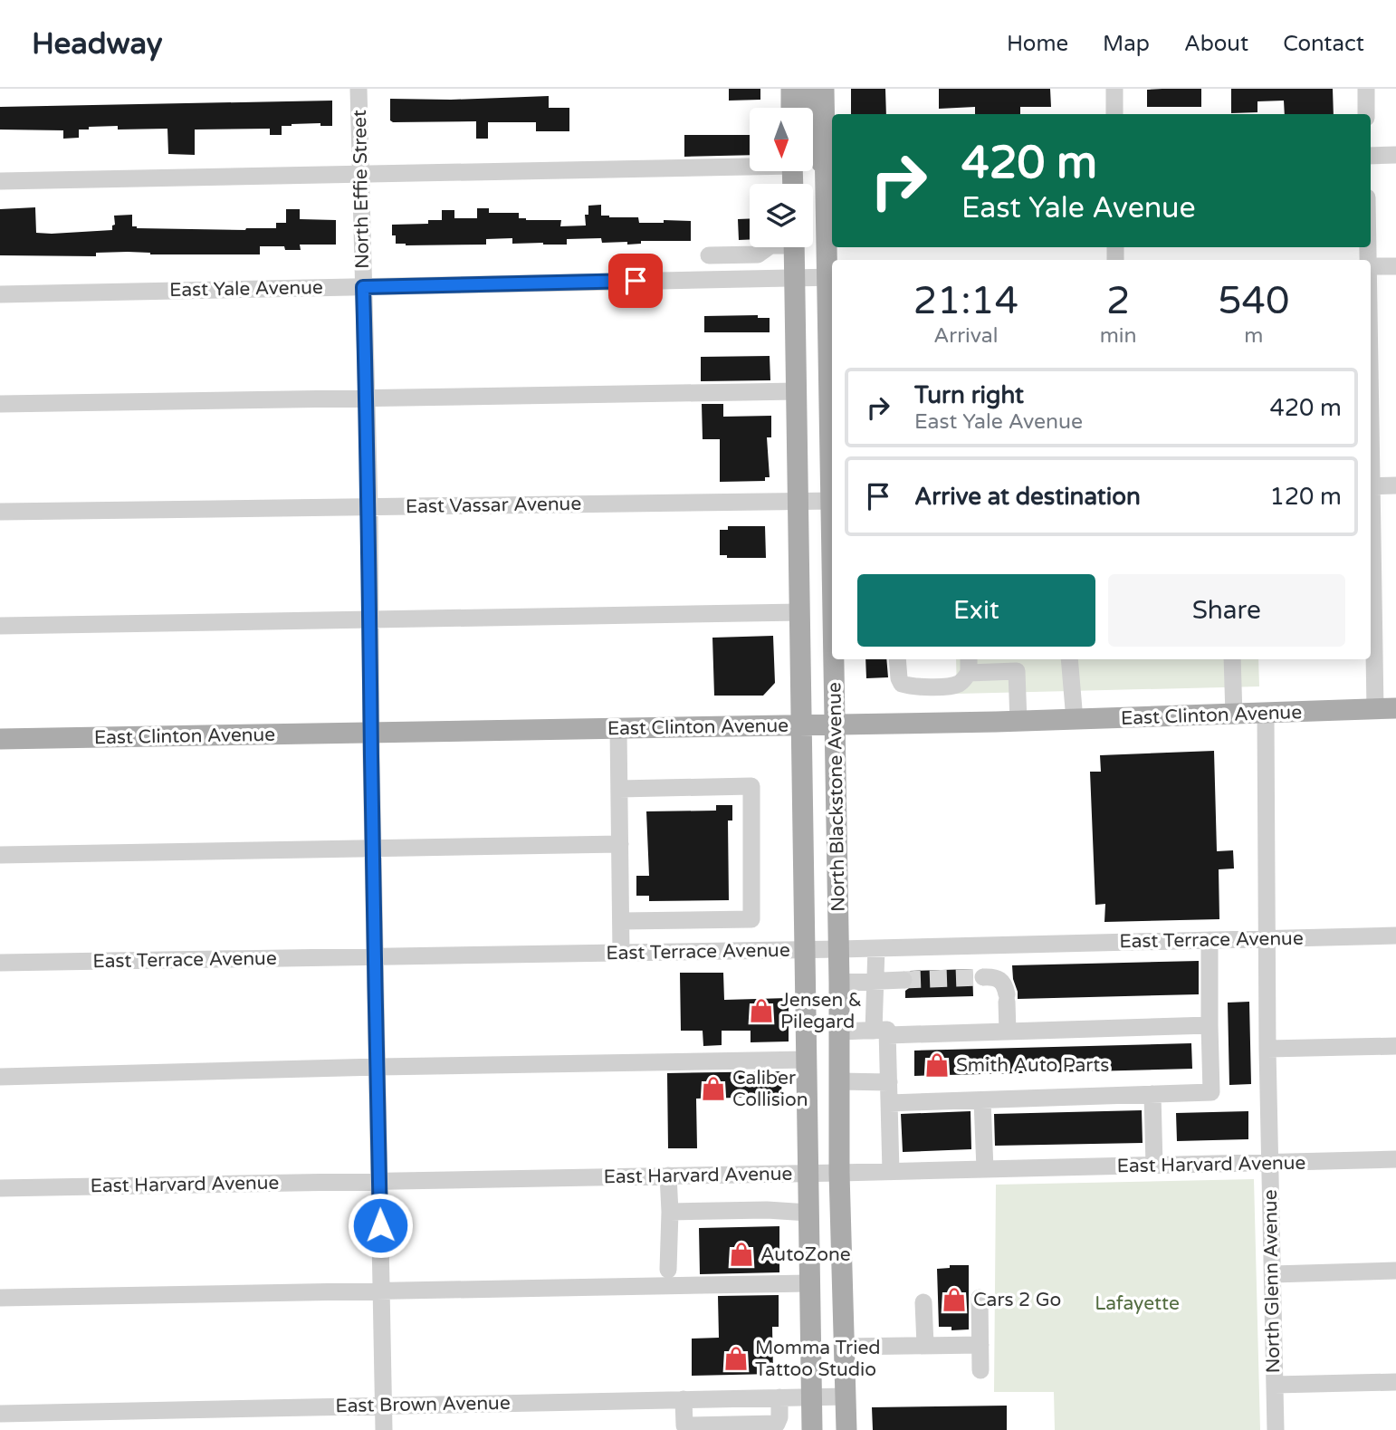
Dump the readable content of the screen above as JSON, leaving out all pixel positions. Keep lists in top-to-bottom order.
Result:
{
  "streets": {
    "main road": ["East Clinton Avenue", "North Blackstone Avenue"],
    "street": [
      "North Effie Street",
      "East Yale Avenue",
      "East Vassar Avenue",
      "East Terrace Avenue",
      "East Harvard Avenue",
      "North Glenn Avenue",
      "East Brown Avenue"
    ]
  },
  "crossings": [
    ["North Effie Street", "East Yale Avenue"],
    ["North Effie Street", "East Vassar Avenue"],
    ["North Effie Street", "East Clinton Avenue"],
    ["North Effie Street", "East Terrace Avenue"],
    ["North Effie Street", "East Harvard Avenue"],
    ["North Effie Street", "East Brown Avenue"],
    ["East Yale Avenue", "North Blackstone Avenue"],
    ["East Vassar Avenue", "North Blackstone Avenue"],
    ["East Clinton Avenue", "North Blackstone Avenue"],
    ["East Clinton Avenue", "North Glenn Avenue"],
    ["North Blackstone Avenue", "East Terrace Avenue"],
    ["North Blackstone Avenue", "East Harvard Avenue"],
    ["North Blackstone Avenue", "East Brown Avenue"],
    ["East Terrace Avenue", "North Glenn Avenue"],
    ["East Harvard Avenue", "North Glenn Avenue"]
  ],
  "parks": ["Lafayette"],
  "places": {
    "shop": [
      "Jensen & Pilegard",
      "Smith Auto Parts",
      "Caliber Collision",
      "AutoZone",
      "Cars 2 Go",
      "Momma Tried Tattoo Studio"
    ]
  },
  "north": "bottom",
  "page": {
    "header": "Headway",
    "nav": [
      "Home",
      "Map",
      "About",
      "Contact"
    ],
    "turn": ["420 m", "East Yale Avenue"],
    "eta": [
      "21:14",
      "Arrival",
      "2",
      "min",
      "540",
      "m"
    ],
    "list": [
      {
        "name": "Turn right",
        "note": "East Yale Avenue",
        "value": "420 m"
      },
      {
        "name": "Arrive at destination",
        "value": "120 m"
      }
    ],
    "buttons": ["Exit", "Share"]
  }
}
